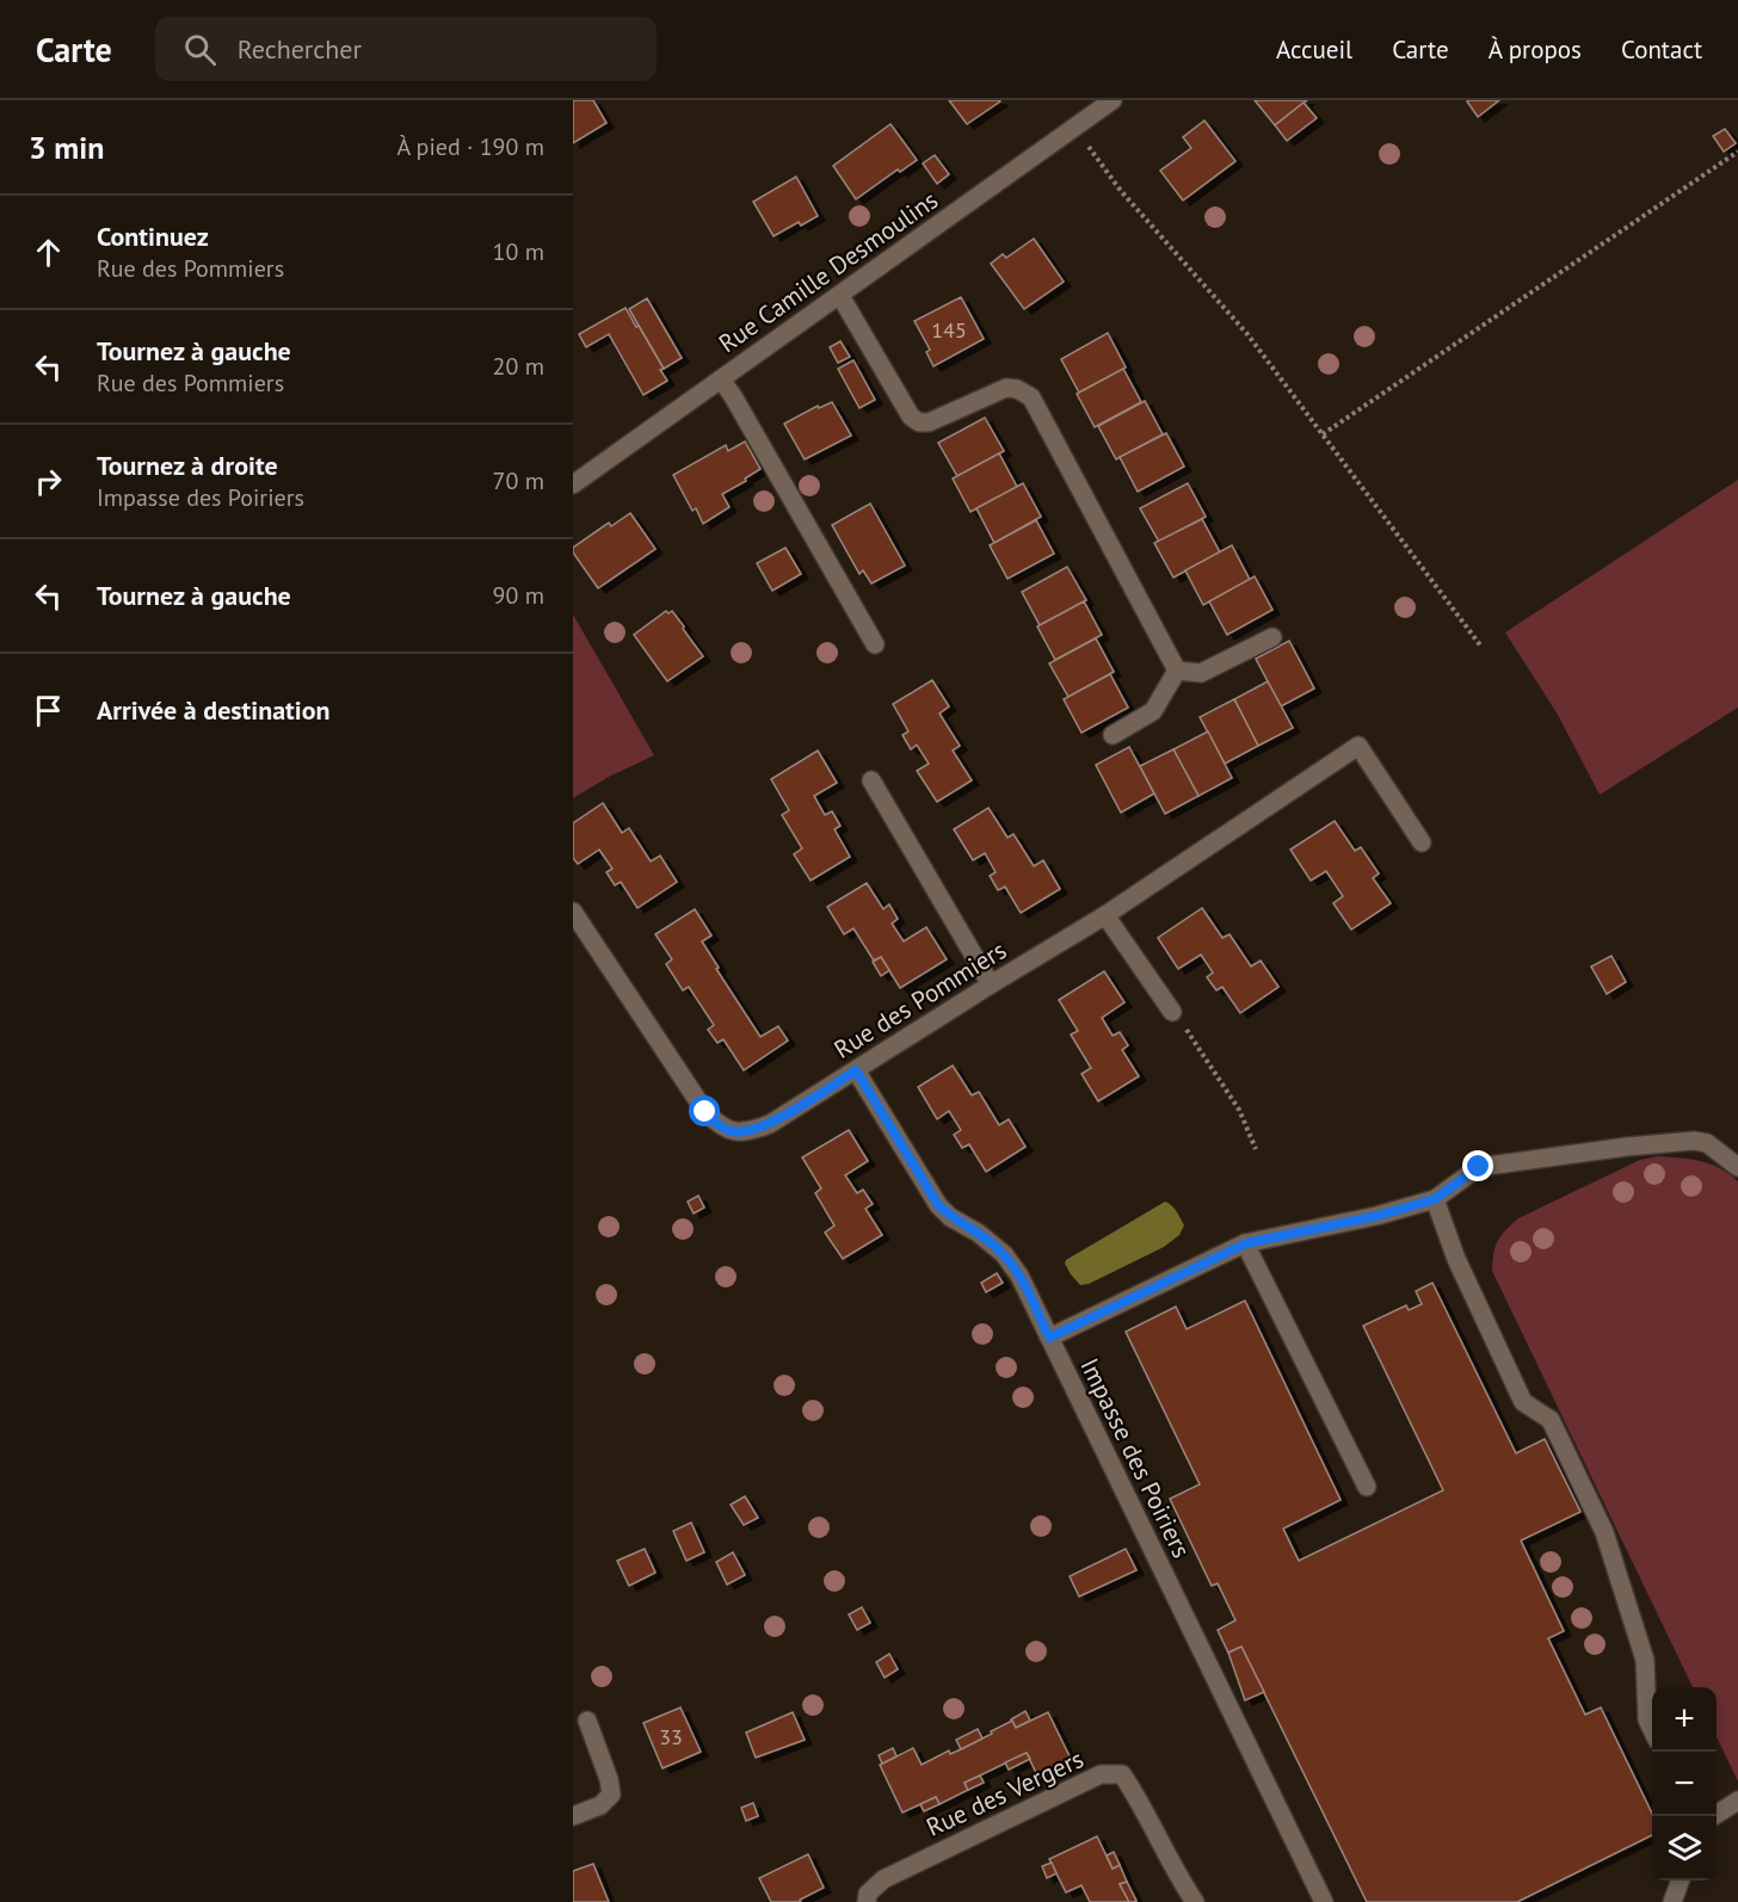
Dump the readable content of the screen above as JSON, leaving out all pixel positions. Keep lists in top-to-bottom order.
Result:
{
  "streets": {
    "street": [
      "Rue Camille Desmoulins",
      "Rue des Pommiers",
      "Impasse des Poiriers",
      "Rue des Vergers"
    ]
  },
  "crossings": [
    ["Rue des Pommiers", "Impasse des Poiriers"]
  ],
  "house_numbers": ["145", "33"],
  "page": {
    "header": "Carte",
    "search": "Rechercher",
    "nav": [
      "Accueil",
      "Carte",
      "À propos",
      "Contact"
    ],
    "heading": ["3 min", "À pied · 190 m"],
    "list": [
      ["Continuez", "Rue des Pommiers", "10 m"],
      ["Tournez à gauche", "Rue des Pommiers", "20 m"],
      ["Tournez à droite", "Impasse des Poiriers", "70 m"],
      ["Tournez à gauche", "90 m"],
      "Arrivée à destination"
    ],
    "map_buttons": ["+", "−"]
  }
}
